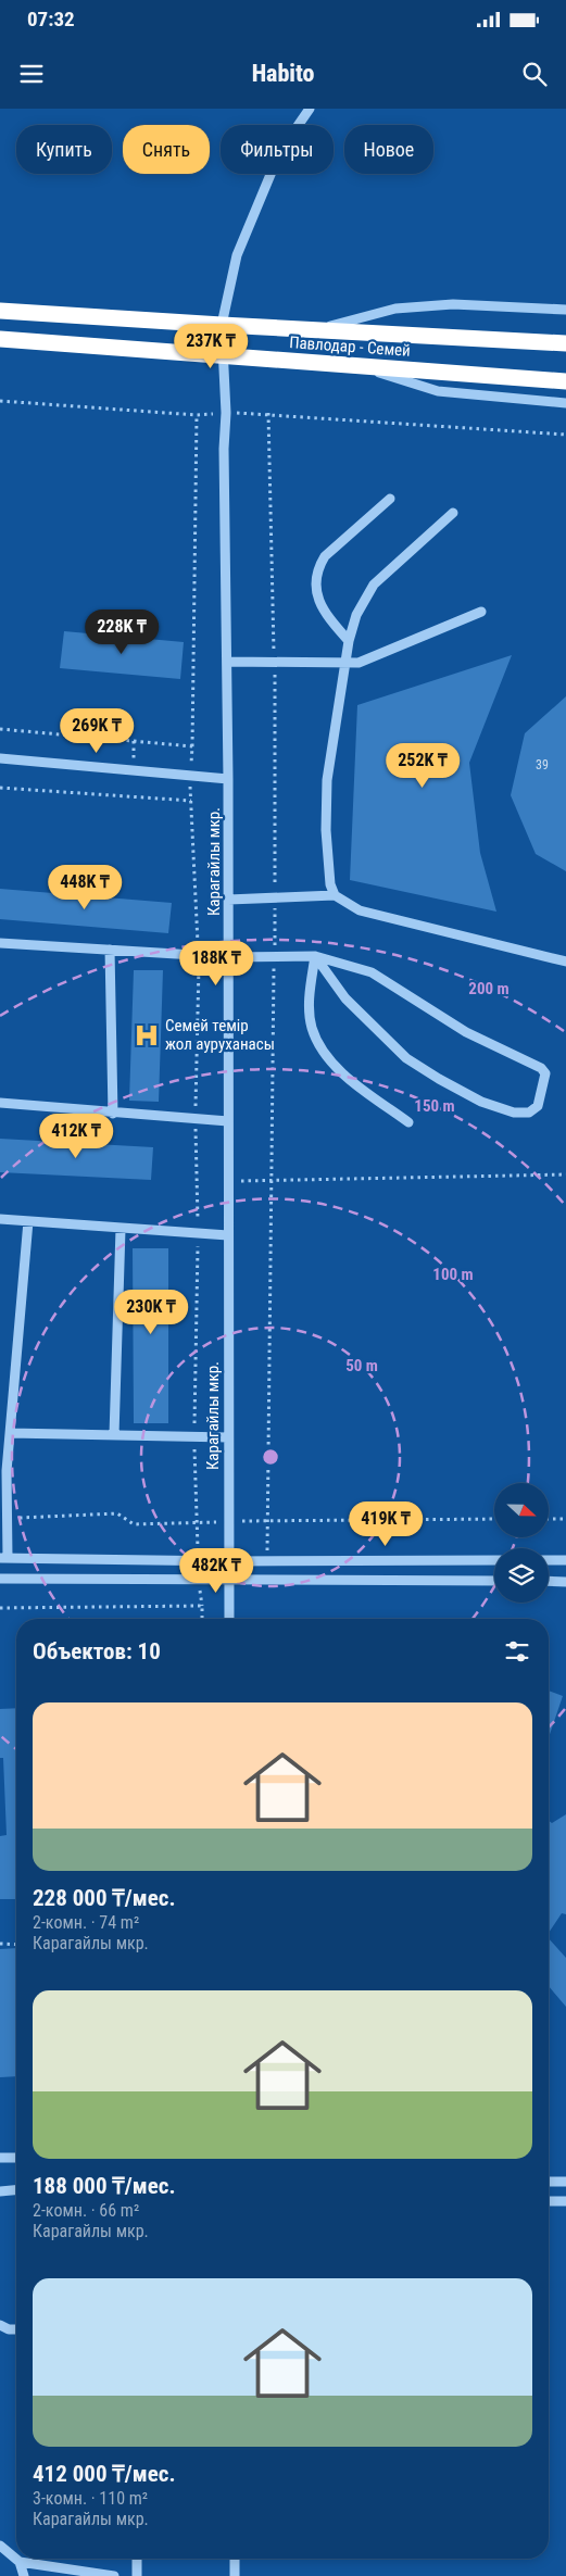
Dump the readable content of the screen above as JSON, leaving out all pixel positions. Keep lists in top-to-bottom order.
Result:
{
  "streets": {
    "highway": ["Павлодар - Семей"],
    "street": ["Карагайлы мкр."]
  },
  "crossings": [
    ["Павлодар - Семей", "Карагайлы мкр."]
  ],
  "places": {
    "hospital": ["Семей темір жол ауруханасы"]
  },
  "house_numbers": ["39"],
  "north": "right",
  "page": {
    "status": "07:32",
    "header": "Habito",
    "chip": [
      "Купить",
      "Снять",
      "Фильтры",
      "Новое"
    ],
    "price": [
      "237K ₸",
      "228K ₸",
      "269K ₸",
      "252K ₸",
      "448K ₸",
      "188K ₸",
      "412K ₸",
      "230K ₸",
      "419K ₸",
      "482K ₸"
    ],
    "heading": "Объектов: 10",
    "list": [
      {
        "name": "228 000 ₸/мес.",
        "note": "2-комн. · 74 m² · Карагайлы мкр."
      },
      {
        "name": "188 000 ₸/мес.",
        "note": "2-комн. · 66 m² · Карагайлы мкр."
      },
      {
        "name": "412 000 ₸/мес.",
        "note": "3-комн. · 110 m² · Карагайлы мкр."
      }
    ]
  },
  "rings": [
    "200 m",
    "150 m",
    "100 m",
    "50 m"
  ]
}
